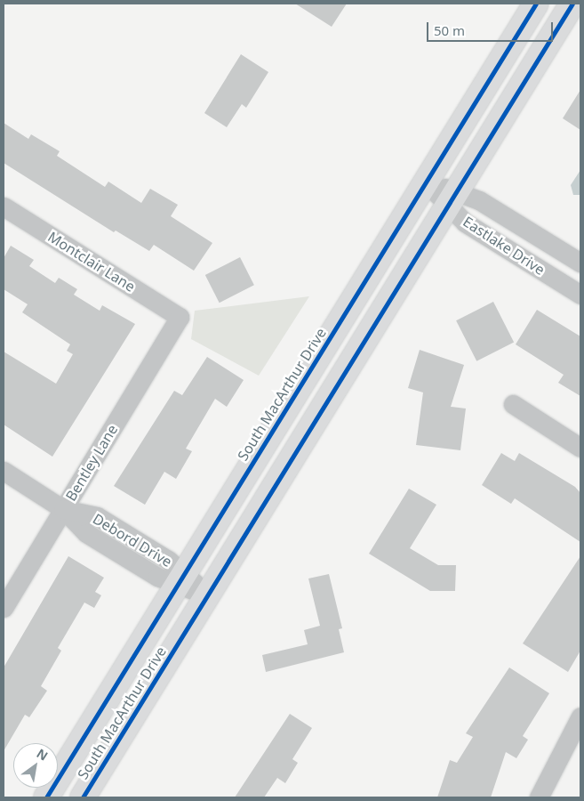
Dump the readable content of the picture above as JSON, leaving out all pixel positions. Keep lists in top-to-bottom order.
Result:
{
  "streets": {
    "main road": ["South MacArthur Drive"],
    "street": [
      "Eastlake Drive",
      "Montclair Lane",
      "Bentley Lane",
      "Debord Drive"
    ]
  },
  "crossings": [
    ["Eastlake Drive", "South MacArthur Drive"],
    ["Montclair Lane", "Bentley Lane"],
    ["South MacArthur Drive", "Debord Drive"],
    ["Bentley Lane", "Debord Drive"]
  ],
  "scale_bar": "50 m",
  "north": "top right"
}
